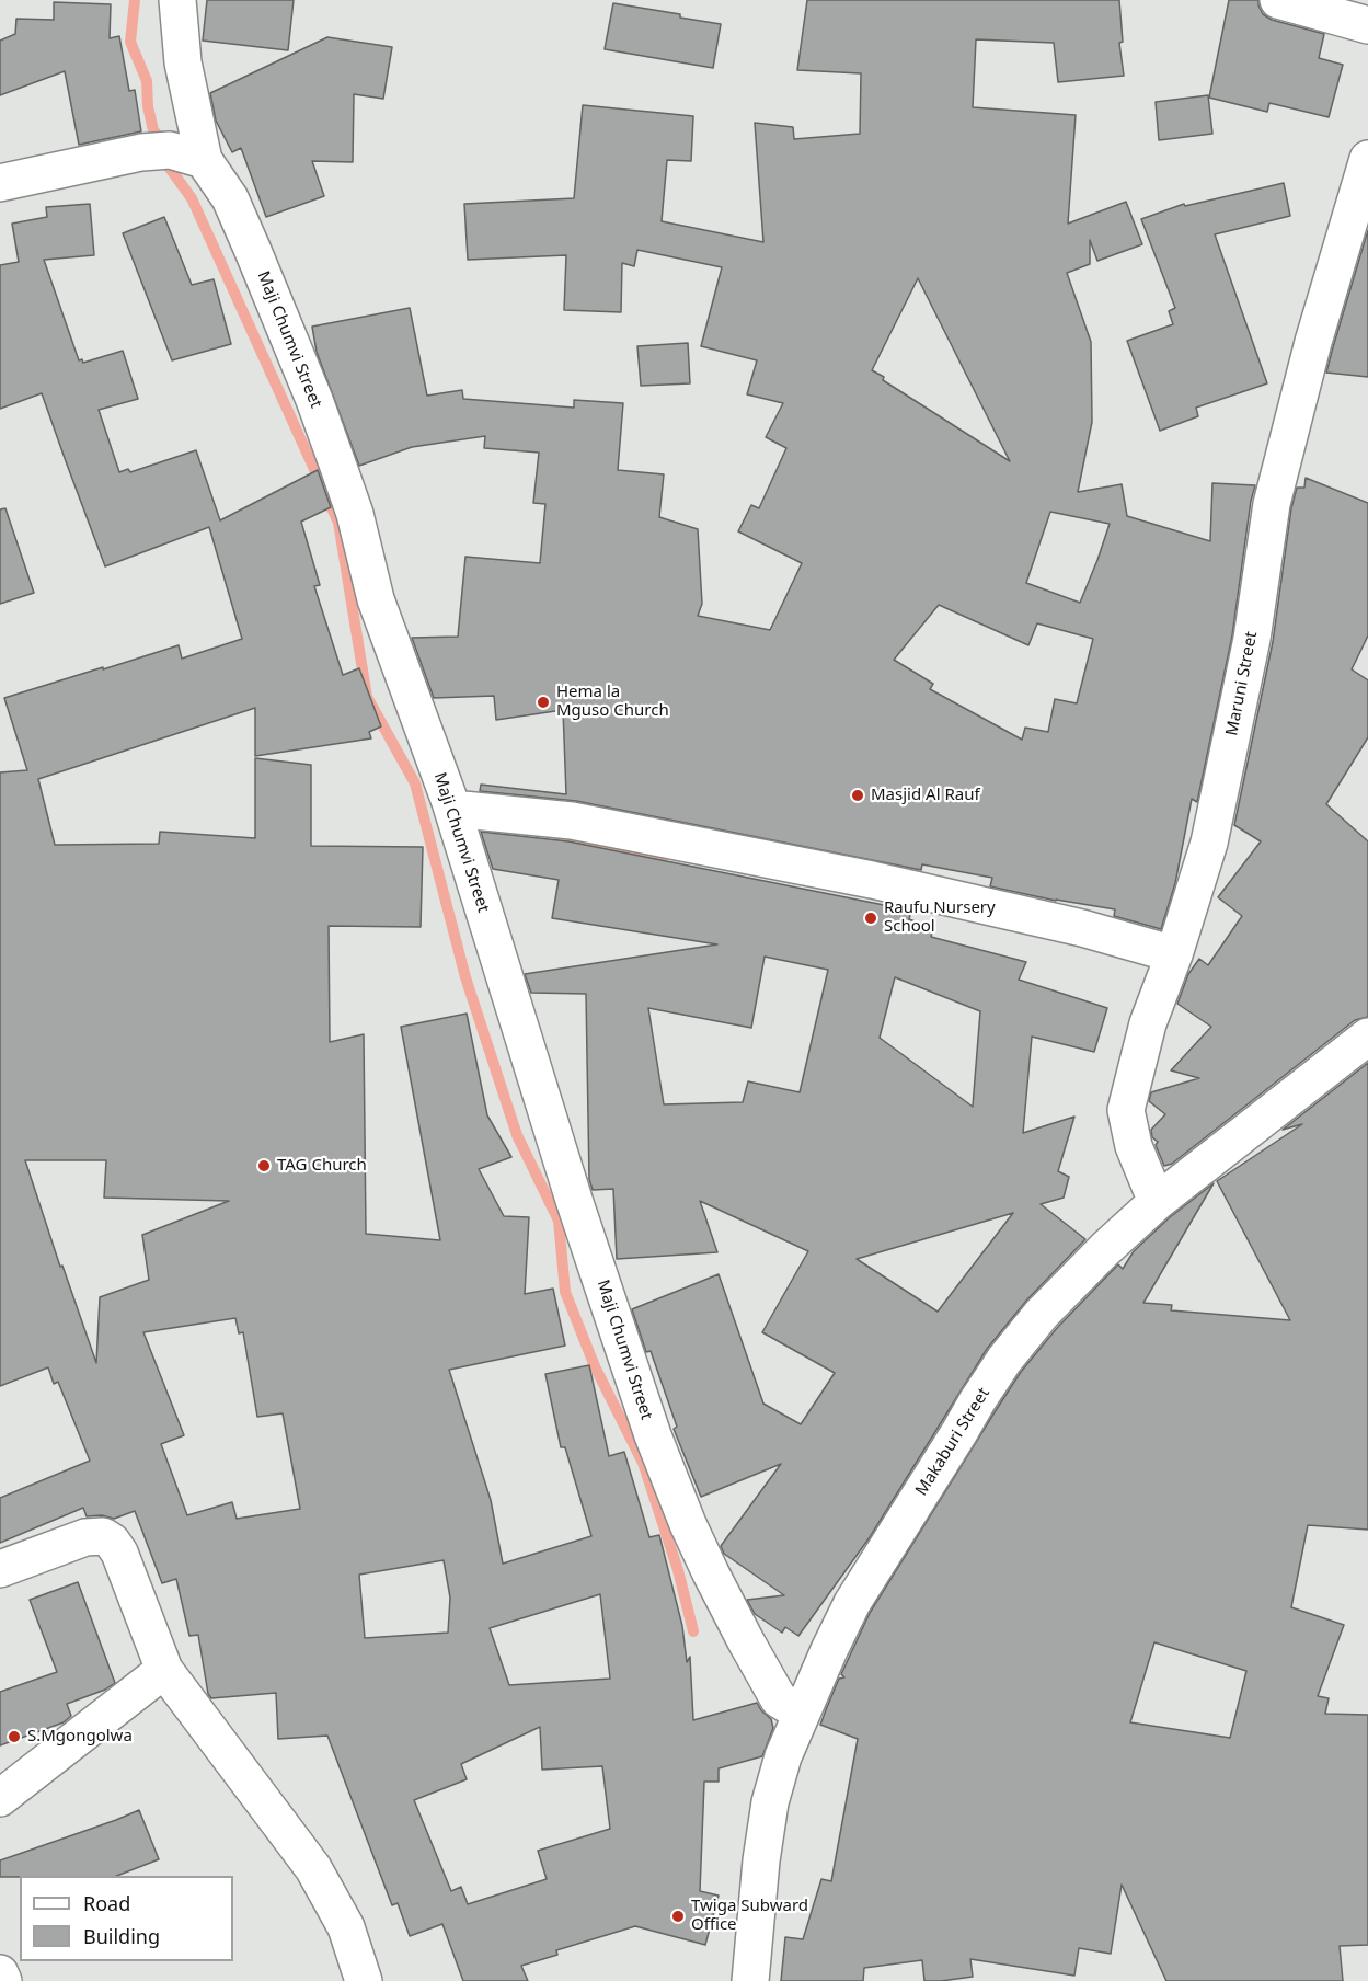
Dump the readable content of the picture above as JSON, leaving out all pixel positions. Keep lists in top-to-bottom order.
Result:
{
  "streets": {
    "street": ["Maji Chumvi Street", "Maruni Street", "Makaburi Street"]
  },
  "crossings": [
    ["Maji Chumvi Street", "Makaburi Street"],
    ["Maruni Street", "Makaburi Street"]
  ],
  "places": [
    "Hema la Mguso Church",
    "Masjid Al Rauf",
    "Raufu Nursery School",
    "TAG Church",
    "S.Mgongolwa",
    "Twiga Subward Office"
  ],
  "legend": ["Road", "Building"]
}
